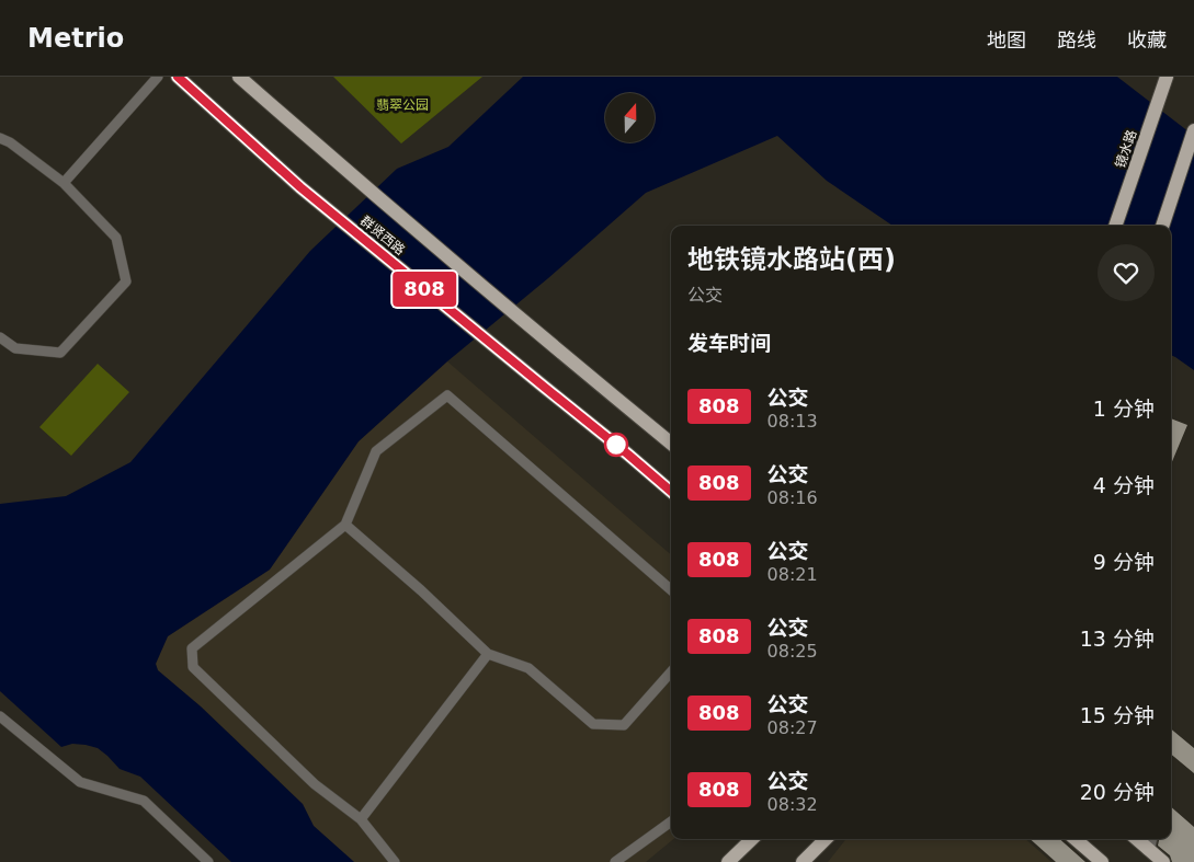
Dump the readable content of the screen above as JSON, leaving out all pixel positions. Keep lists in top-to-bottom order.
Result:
{
  "streets": {
    "main road": ["镜水路", "群贤西路"]
  },
  "parks": ["翡翠公园"],
  "lines": ["bus line 808"],
  "north": "top",
  "page": {
    "header": "Metrio",
    "nav": ["地图", "路线", "收藏"],
    "on_map": "808",
    "heading": [
      ["地铁镜水路站(西)", "公交"],
      "发车时间"
    ],
    "list": [
      {
        "mark": "808",
        "name": "公交",
        "note": "08:13",
        "value": "1 分钟"
      },
      {
        "mark": "808",
        "name": "公交",
        "note": "08:16",
        "value": "4 分钟"
      },
      {
        "mark": "808",
        "name": "公交",
        "note": "08:21",
        "value": "9 分钟"
      },
      {
        "mark": "808",
        "name": "公交",
        "note": "08:25",
        "value": "13 分钟"
      },
      {
        "mark": "808",
        "name": "公交",
        "note": "08:27",
        "value": "15 分钟"
      },
      {
        "mark": "808",
        "name": "公交",
        "note": "08:32",
        "value": "20 分钟"
      }
    ]
  }
}
